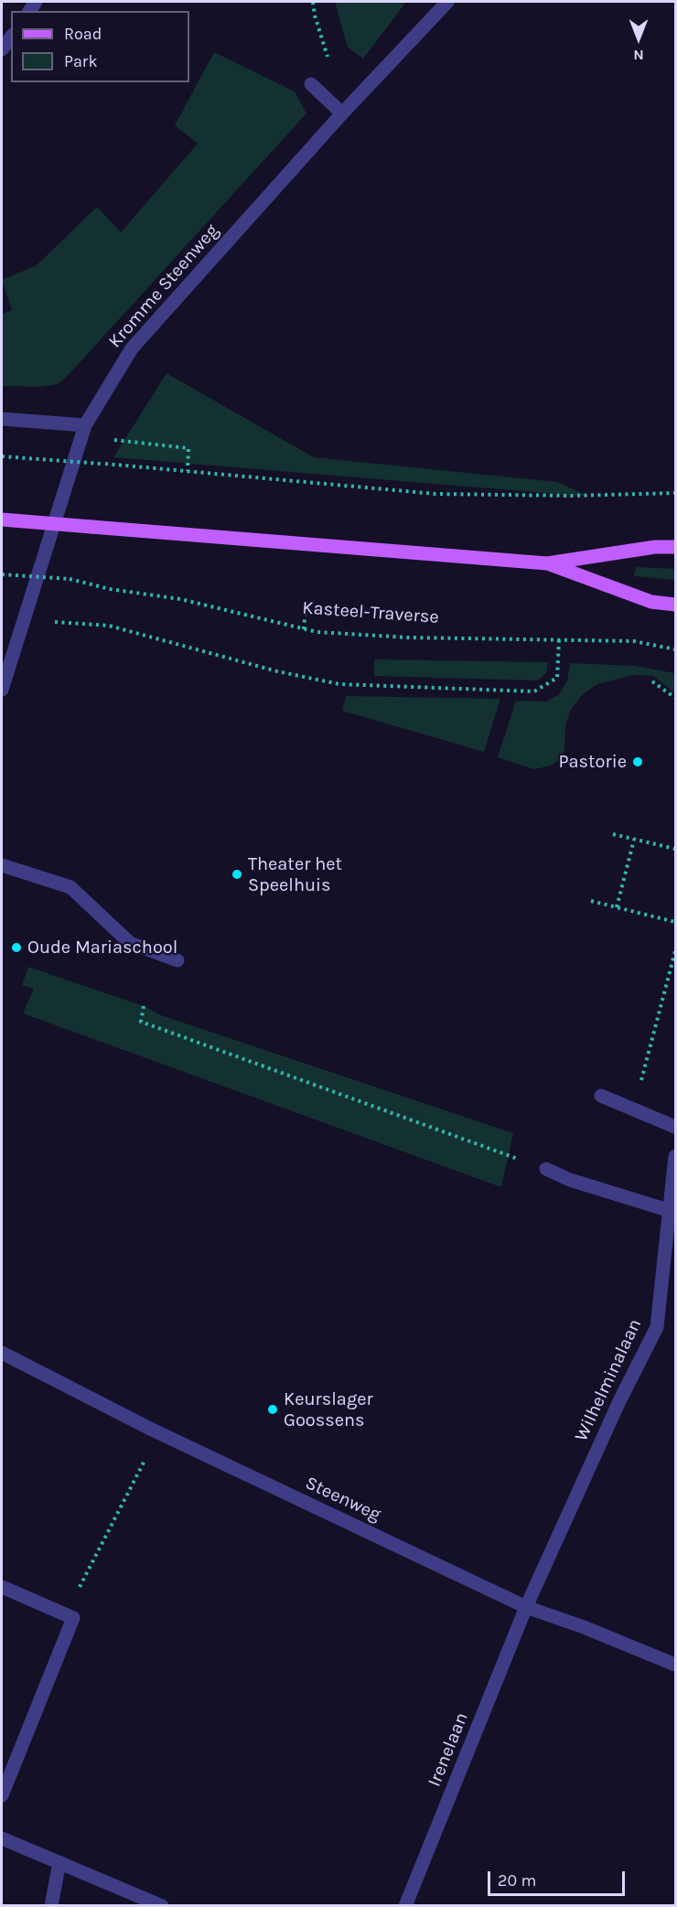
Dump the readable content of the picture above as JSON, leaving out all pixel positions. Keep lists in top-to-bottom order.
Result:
{
  "streets": {
    "street": [
      "Kromme Steenweg",
      "Wilhelminalaan",
      "Steenweg",
      "Irenelaan"
    ],
    "path": ["Kasteel-Traverse"]
  },
  "crossings": [
    ["Wilhelminalaan", "Steenweg"],
    ["Wilhelminalaan", "Irenelaan"],
    ["Steenweg", "Irenelaan"]
  ],
  "places": [
    "Pastorie",
    "Theater het Speelhuis",
    "Oude Mariaschool",
    "Keurslager Goossens"
  ],
  "legend": ["Road", "Park"],
  "scale_bar": "20 m",
  "north": "bottom"
}
